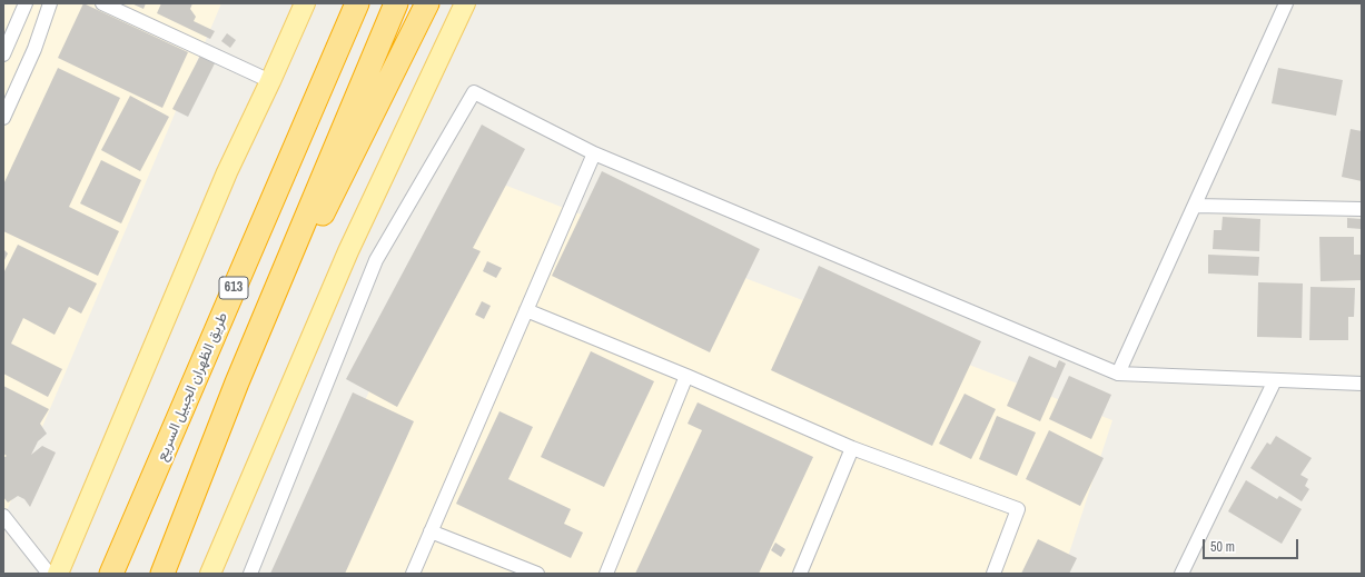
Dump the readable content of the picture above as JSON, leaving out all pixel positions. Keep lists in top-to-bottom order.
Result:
{
  "streets": {
    "highway": ["613", "طريق الظهران الجبيل السريع"]
  },
  "scale_bar": "50 m"
}
